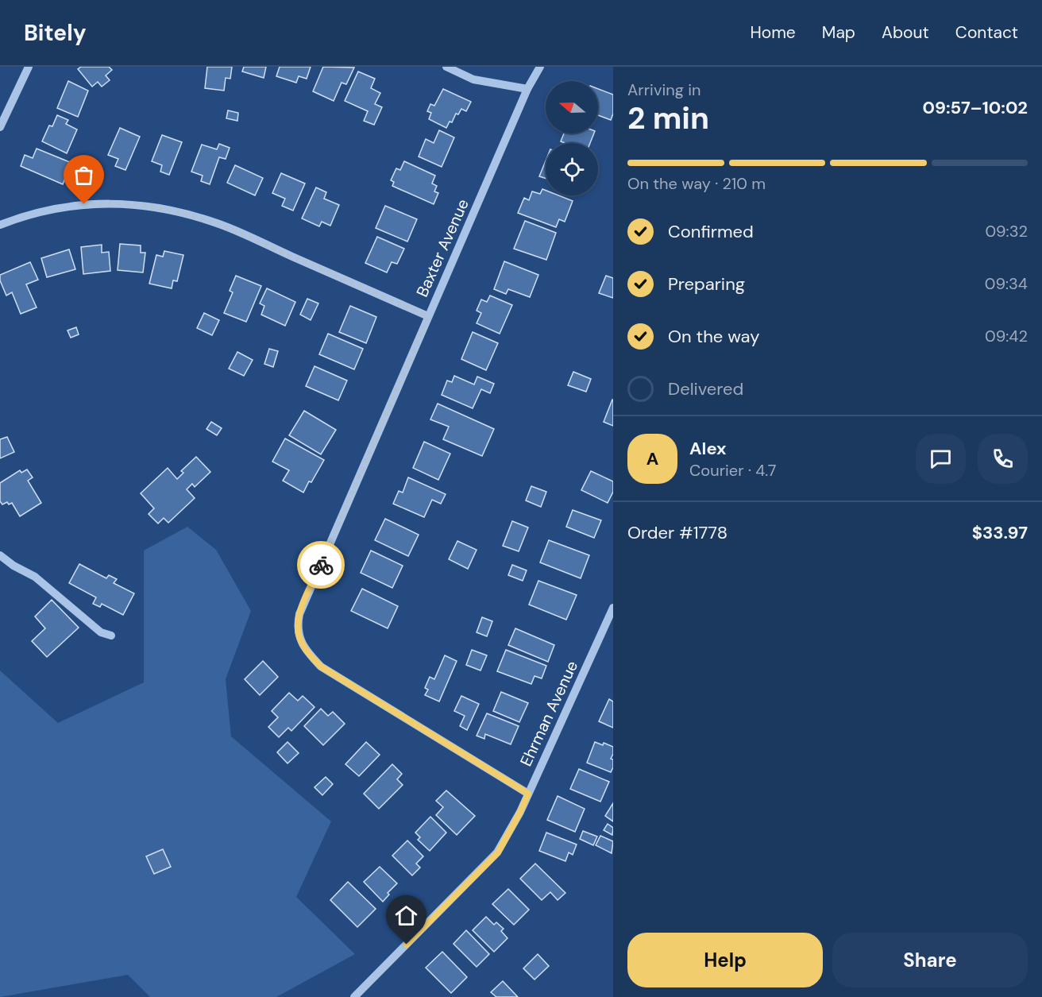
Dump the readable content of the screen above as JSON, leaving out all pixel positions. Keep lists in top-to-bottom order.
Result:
{
  "streets": {
    "street": ["Baxter Avenue", "Ehrman Avenue"]
  },
  "crossings": [
    ["Baxter Avenue", "Ehrman Avenue"]
  ],
  "north": "left",
  "page": {
    "header": "Bitely",
    "nav": [
      "Home",
      "Map",
      "About",
      "Contact"
    ],
    "heading": ["2 min", "Arriving in", "09:57–10:02"],
    "panel": [
      "Alex",
      "Courier · 4.7",
      "Order #1778",
      "$33.97"
    ],
    "bar": "On the way · 210 m",
    "list": [
      ["Confirmed", "09:32"],
      ["Preparing", "09:34"],
      ["On the way", "09:42"],
      "Delivered"
    ],
    "round": "A",
    "buttons": ["Help", "Share"]
  }
}
